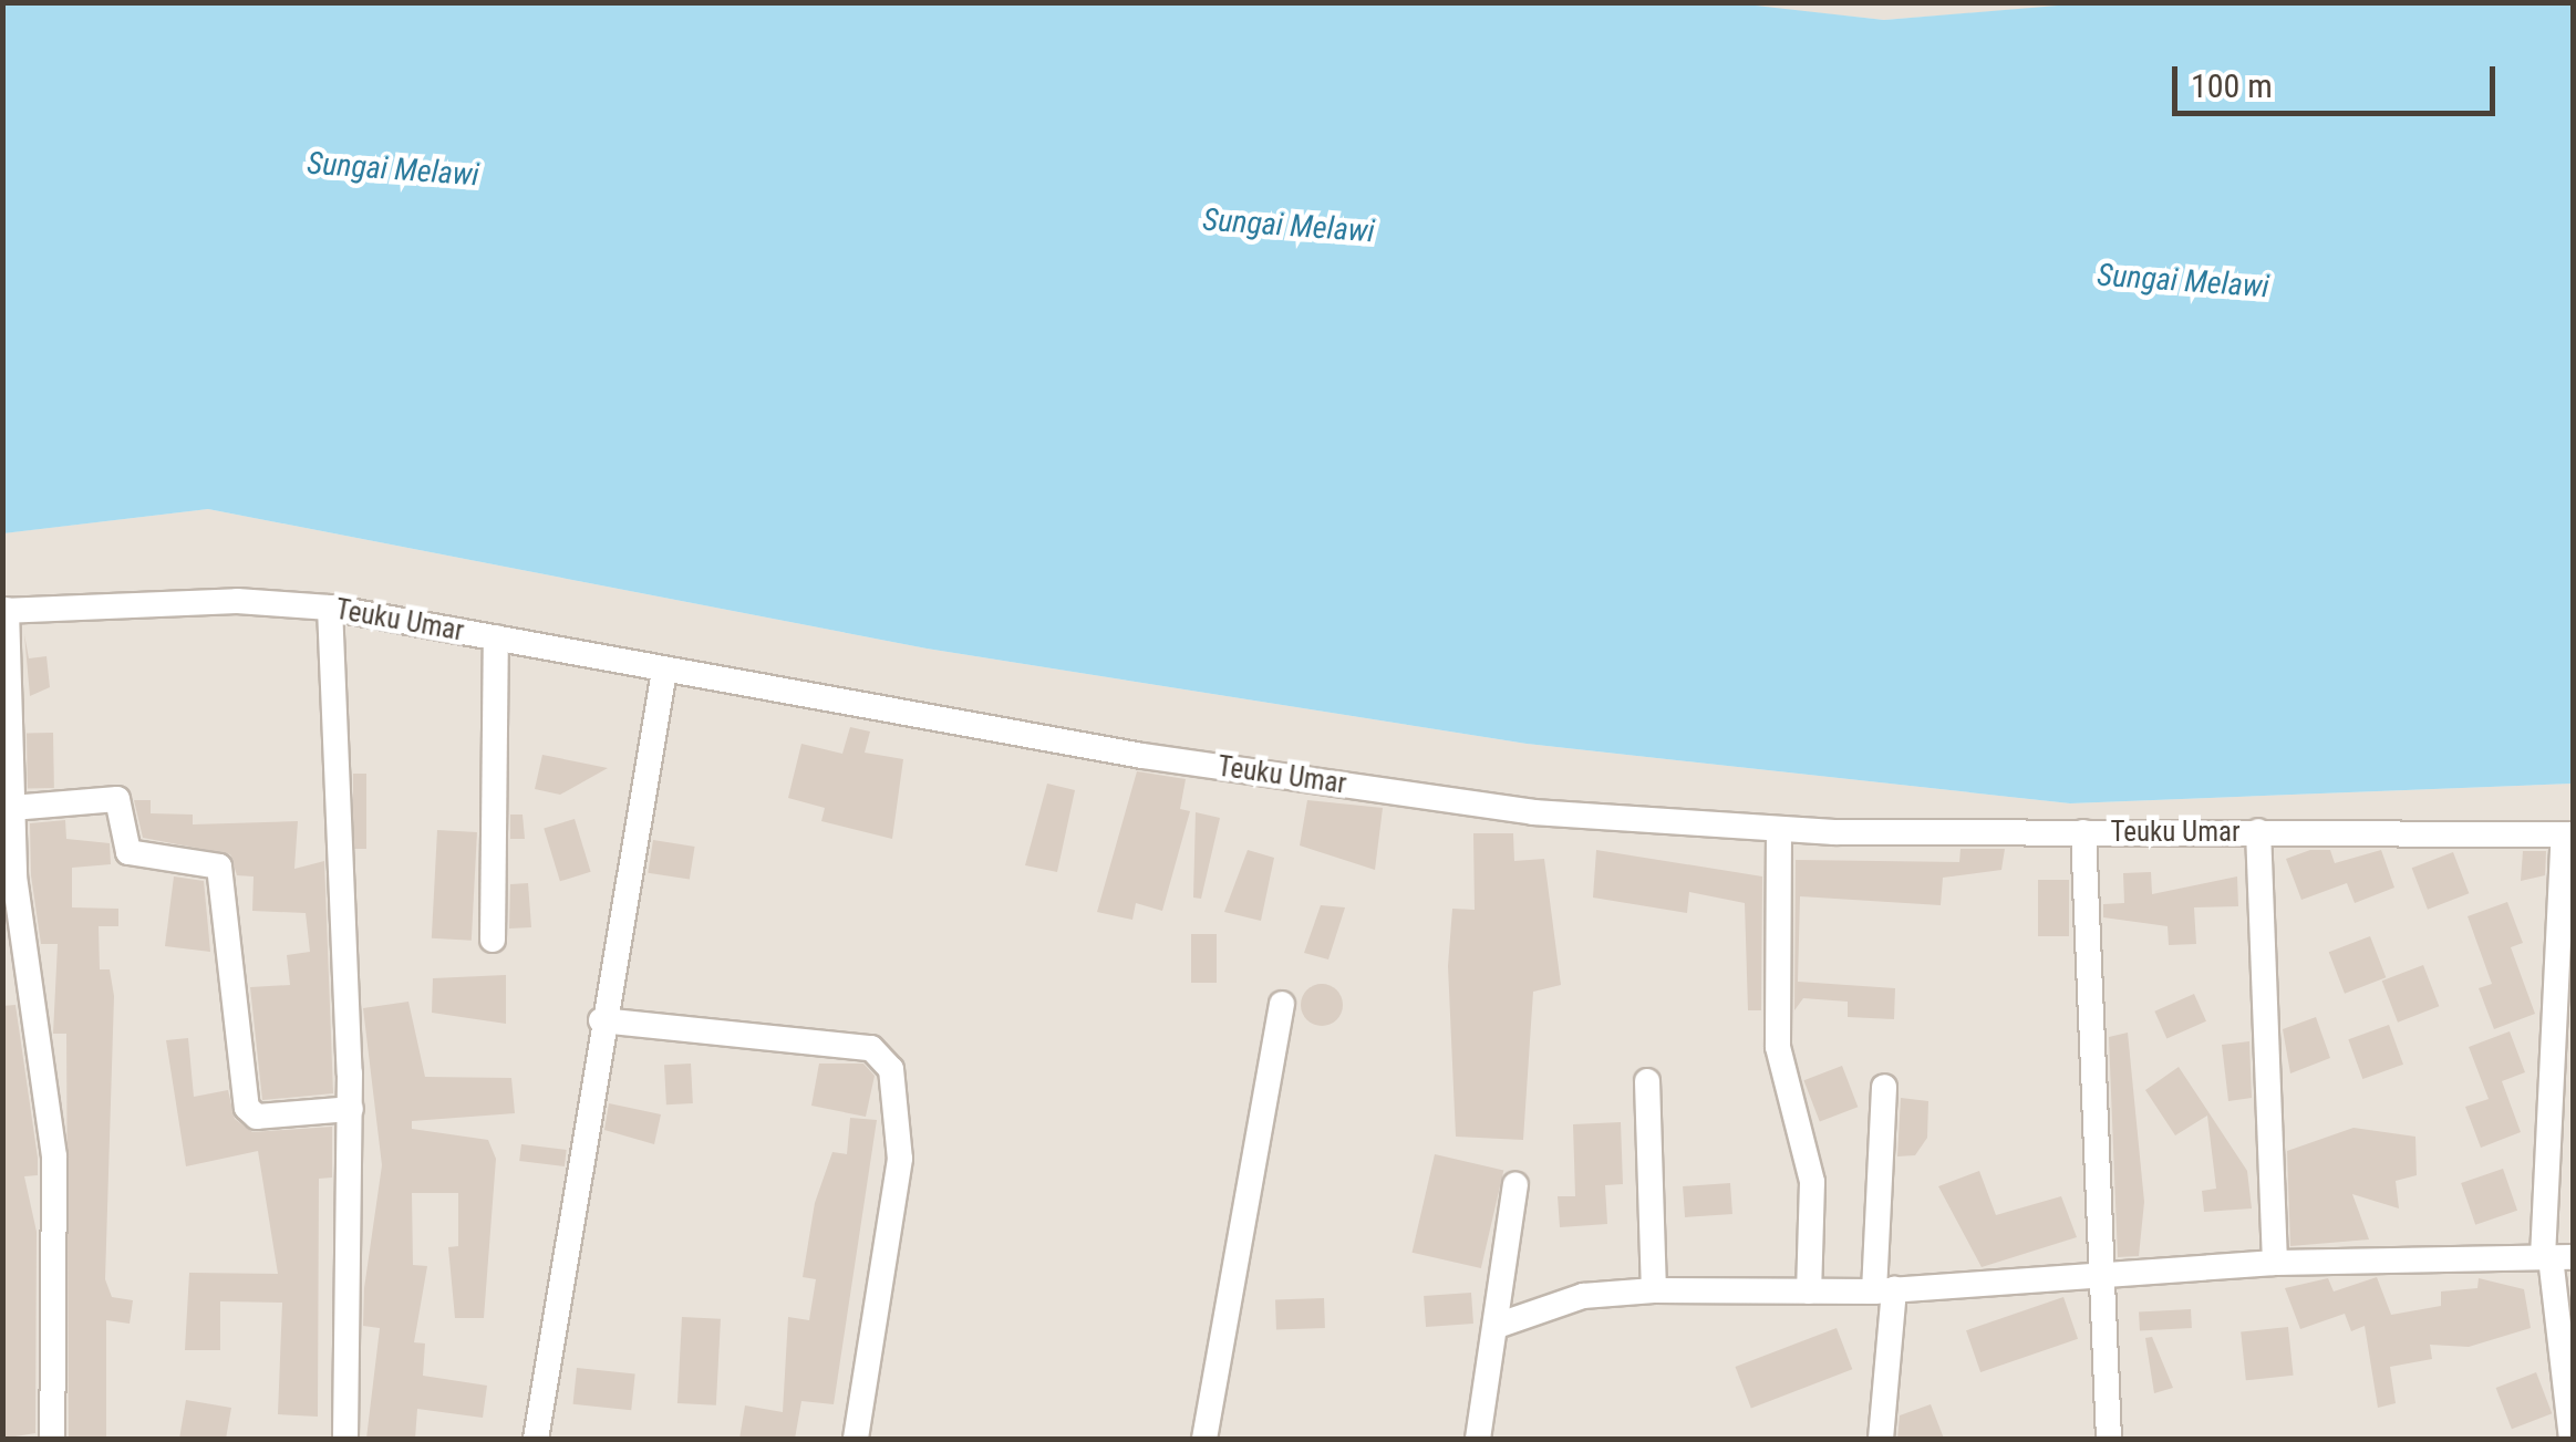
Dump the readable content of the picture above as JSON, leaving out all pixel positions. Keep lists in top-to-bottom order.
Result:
{
  "streets": {
    "street": ["Teuku Umar"]
  },
  "water": ["Sungai Melawi"],
  "scale_bar": "100 m"
}
